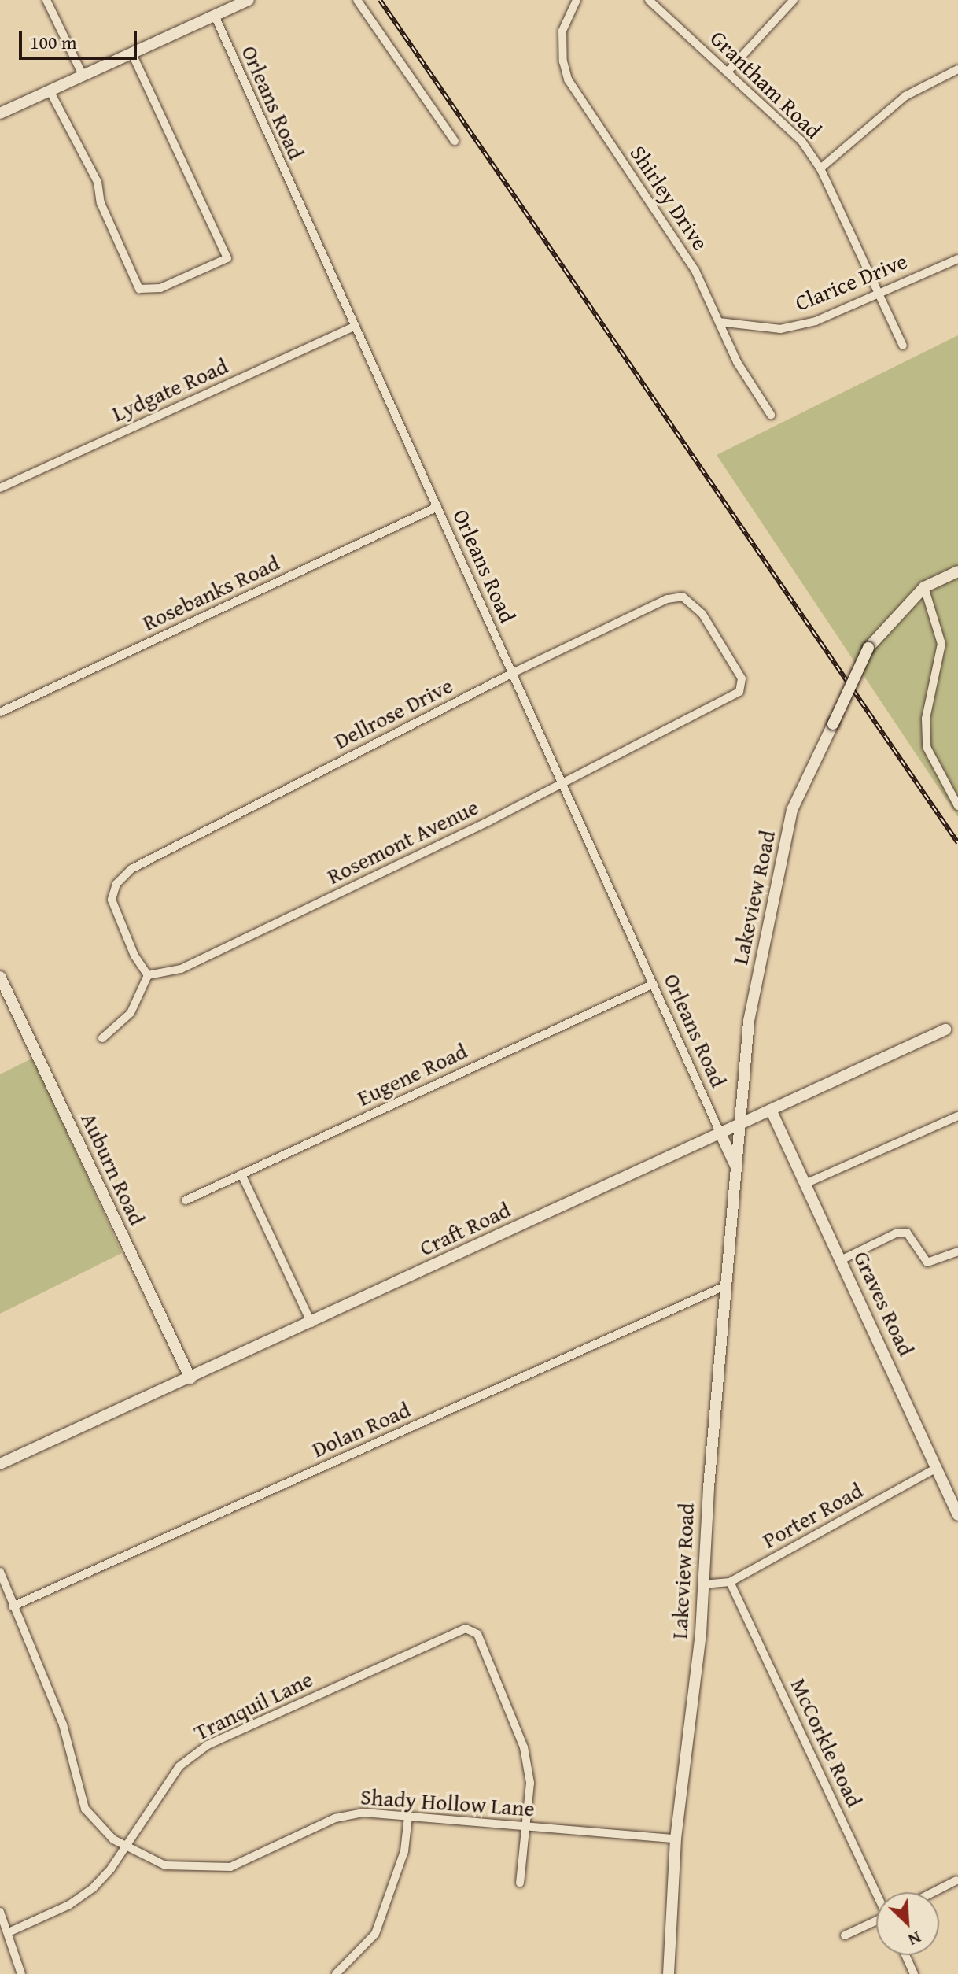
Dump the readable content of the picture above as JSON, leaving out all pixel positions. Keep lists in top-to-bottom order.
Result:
{
  "streets": {
    "street": [
      "Grantham Road",
      "Orleans Road",
      "Shirley Drive",
      "Clarice Drive",
      "Lydgate Road",
      "Rosebanks Road",
      "Dellrose Drive",
      "Rosemont Avenue",
      "Lakeview Road",
      "Eugene Road",
      "Auburn Road",
      "Craft Road",
      "Graves Road",
      "Dolan Road",
      "Porter Road",
      "Tranquil Lane",
      "McCorkle Road",
      "Shady Hollow Lane"
    ]
  },
  "crossings": [
    ["Grantham Road", "Clarice Drive"],
    ["Orleans Road", "Lydgate Road"],
    ["Orleans Road", "Rosebanks Road"],
    ["Orleans Road", "Dellrose Drive"],
    ["Orleans Road", "Rosemont Avenue"],
    ["Orleans Road", "Eugene Road"],
    ["Orleans Road", "Craft Road"],
    ["Shirley Drive", "Clarice Drive"],
    ["Dellrose Drive", "Rosemont Avenue"],
    ["Lakeview Road", "Craft Road"],
    ["Lakeview Road", "Dolan Road"],
    ["Lakeview Road", "Porter Road"],
    ["Lakeview Road", "Shady Hollow Lane"],
    ["Auburn Road", "Craft Road"],
    ["Craft Road", "Graves Road"],
    ["Graves Road", "Porter Road"],
    ["Dolan Road", "Shady Hollow Lane"],
    ["Porter Road", "McCorkle Road"],
    ["Tranquil Lane", "Shady Hollow Lane"]
  ],
  "scale_bar": "100 m",
  "north": "bottom right"
}
